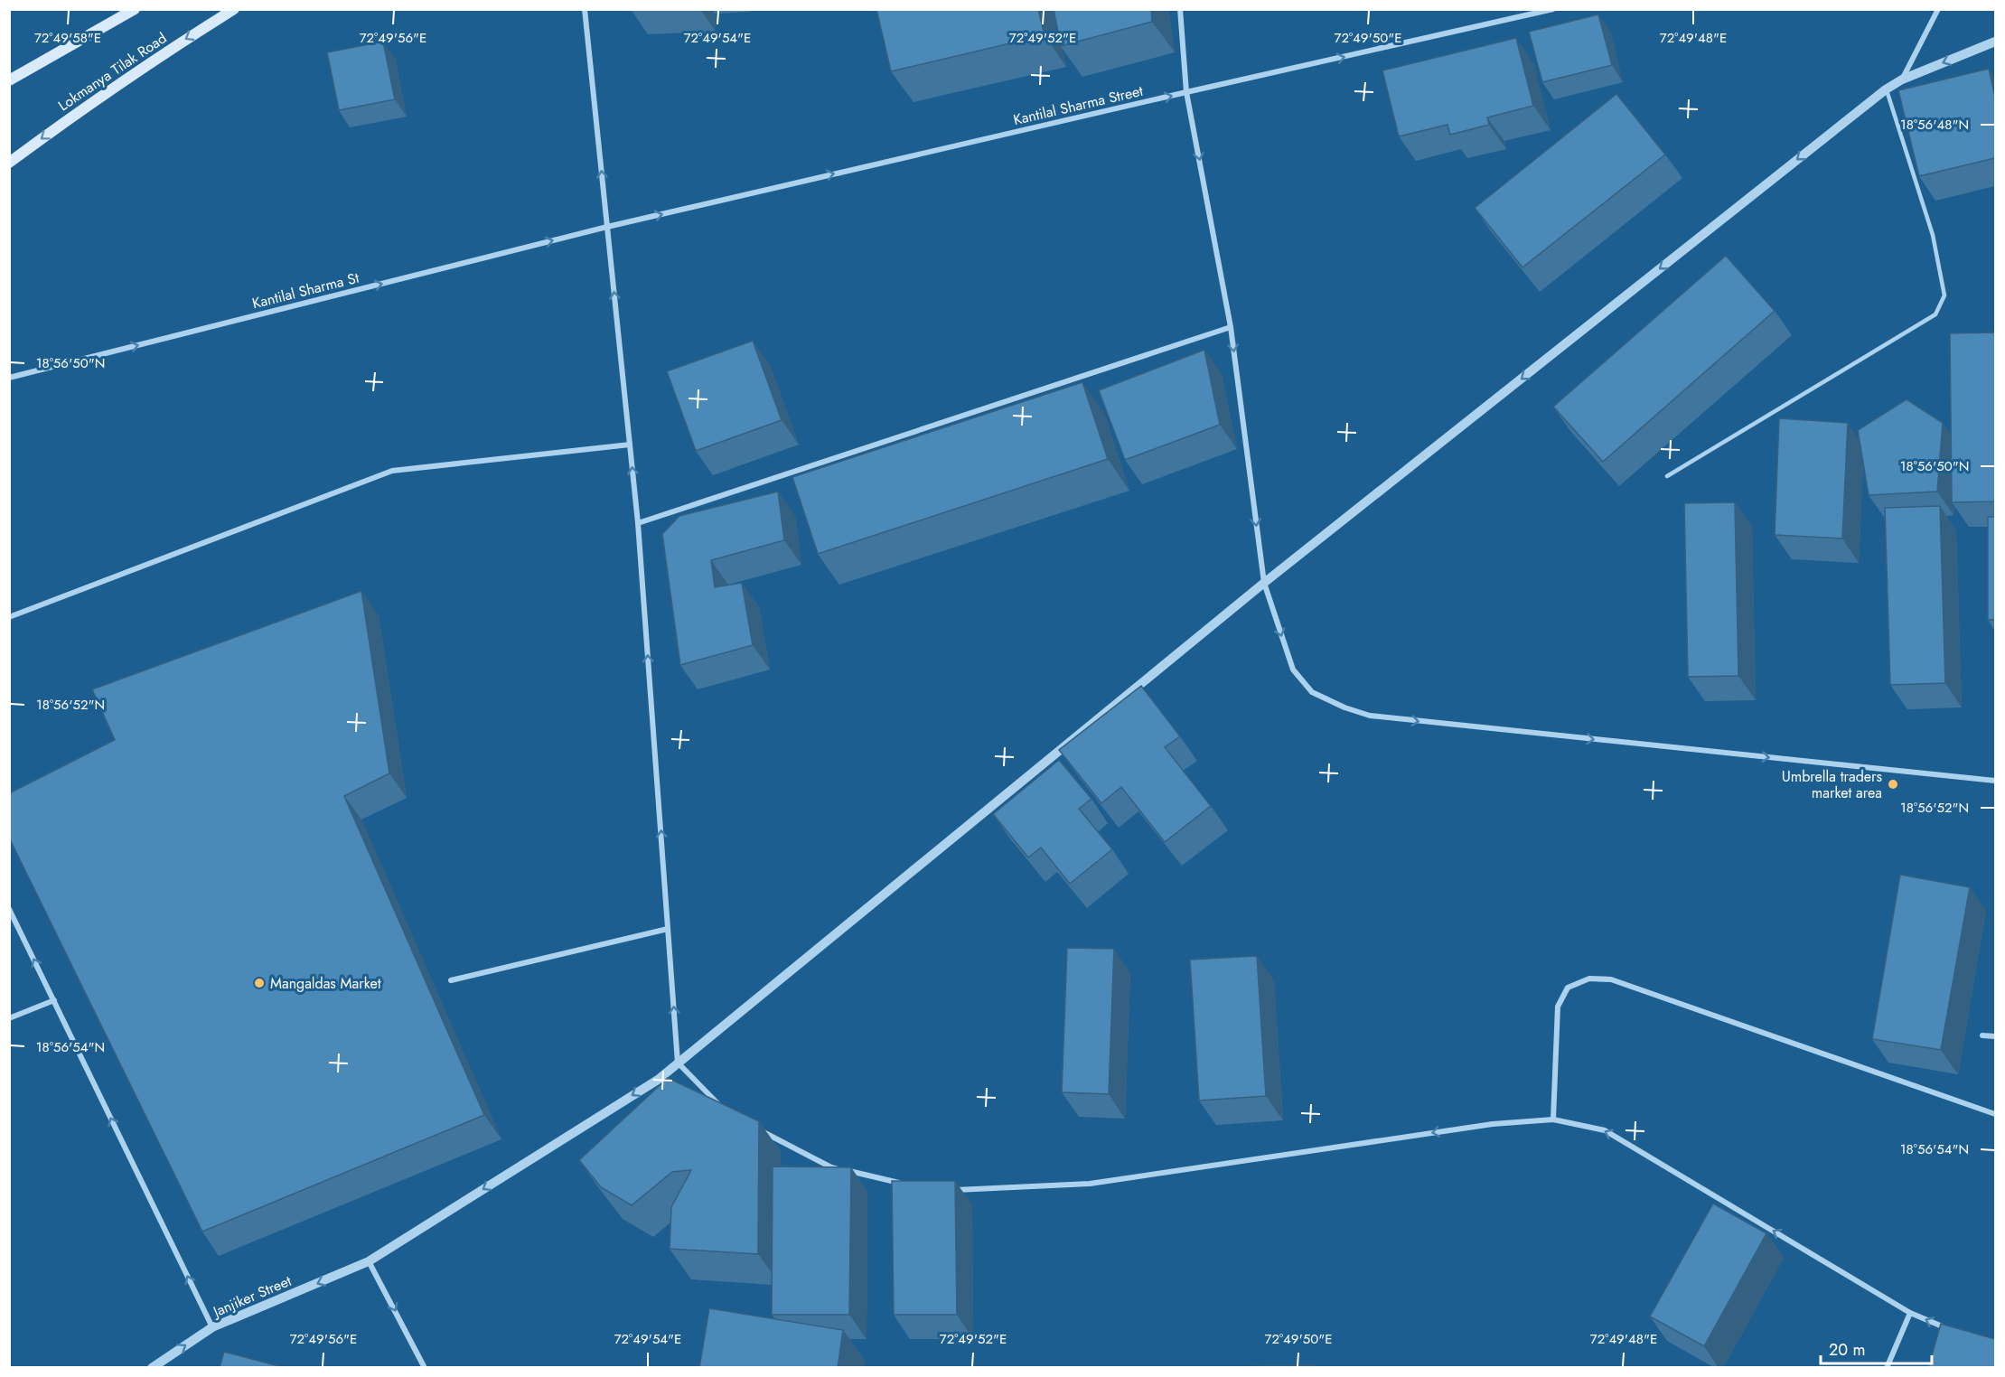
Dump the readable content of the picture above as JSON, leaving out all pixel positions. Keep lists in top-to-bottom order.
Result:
{
  "streets": {
    "main road": ["Lokmanya Tilak Road"],
    "street": ["Kantilal Sharma Street", "Kantilal Sharma St", "Janjiker Street"]
  },
  "crossings": [
    ["Kantilal Sharma Street", "Kantilal Sharma St"]
  ],
  "one_way": ["Kantilal Sharma Street", "Kantilal Sharma St", "Janjiker Street"],
  "places": ["Umbrella traders market area", "Mangaldas Market"],
  "scale_bar": "20 m",
  "coordinates": [
    "72°49'52\"E",
    "72°49'48\"E",
    "72°49'58\"E",
    "72°49'56\"E",
    "72°49'54\"E",
    "72°49'50\"E",
    "18°56'48\"N",
    "18°56'50\"N",
    "18°56'52\"N",
    "18°56'54\"N"
  ]
}
